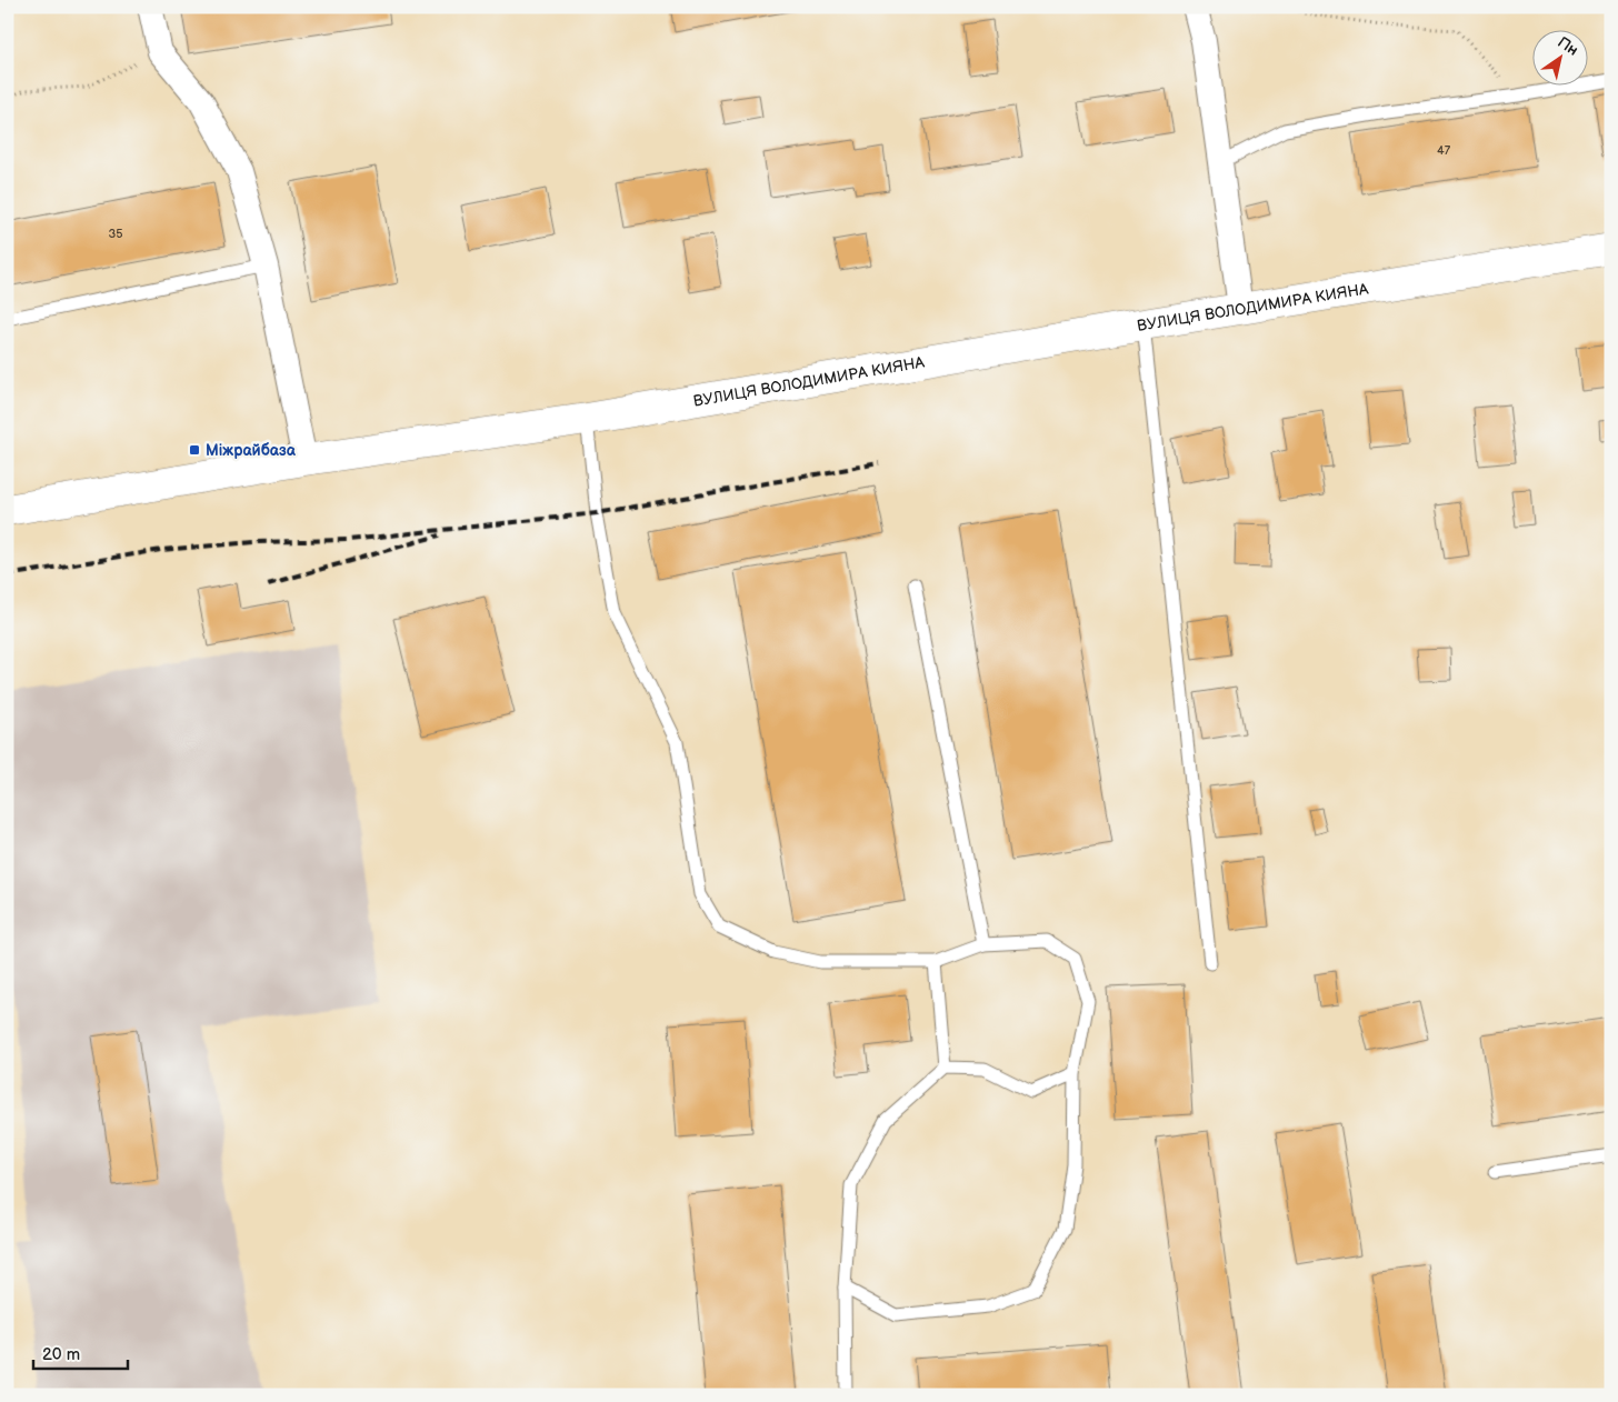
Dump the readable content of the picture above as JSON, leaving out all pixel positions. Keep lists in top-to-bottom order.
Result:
{
  "streets": {
    "main road": ["ВУЛИЦЯ ВОЛОДИМИРА КИЯНА"]
  },
  "places": {
    "transit": ["Міжрайбаза"]
  },
  "house_numbers": ["47", "35"],
  "scale_bar": "20 m",
  "north": "top right"
}
